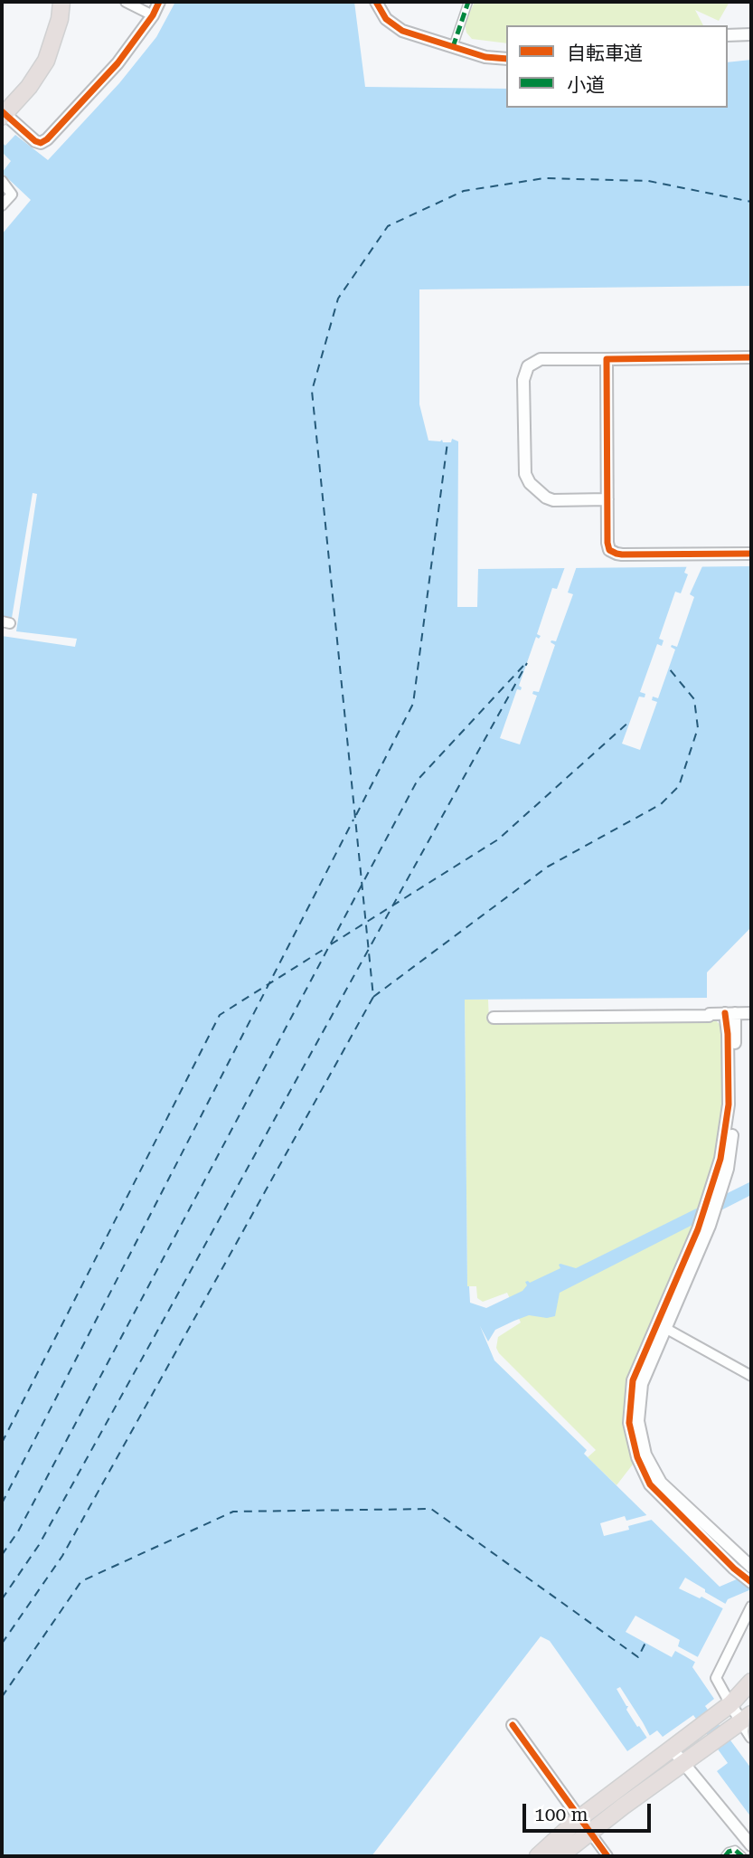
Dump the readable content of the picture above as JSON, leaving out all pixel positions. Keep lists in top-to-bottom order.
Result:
{
  "legend": ["自転車道", "小道"],
  "scale_bar": "100 m"
}
